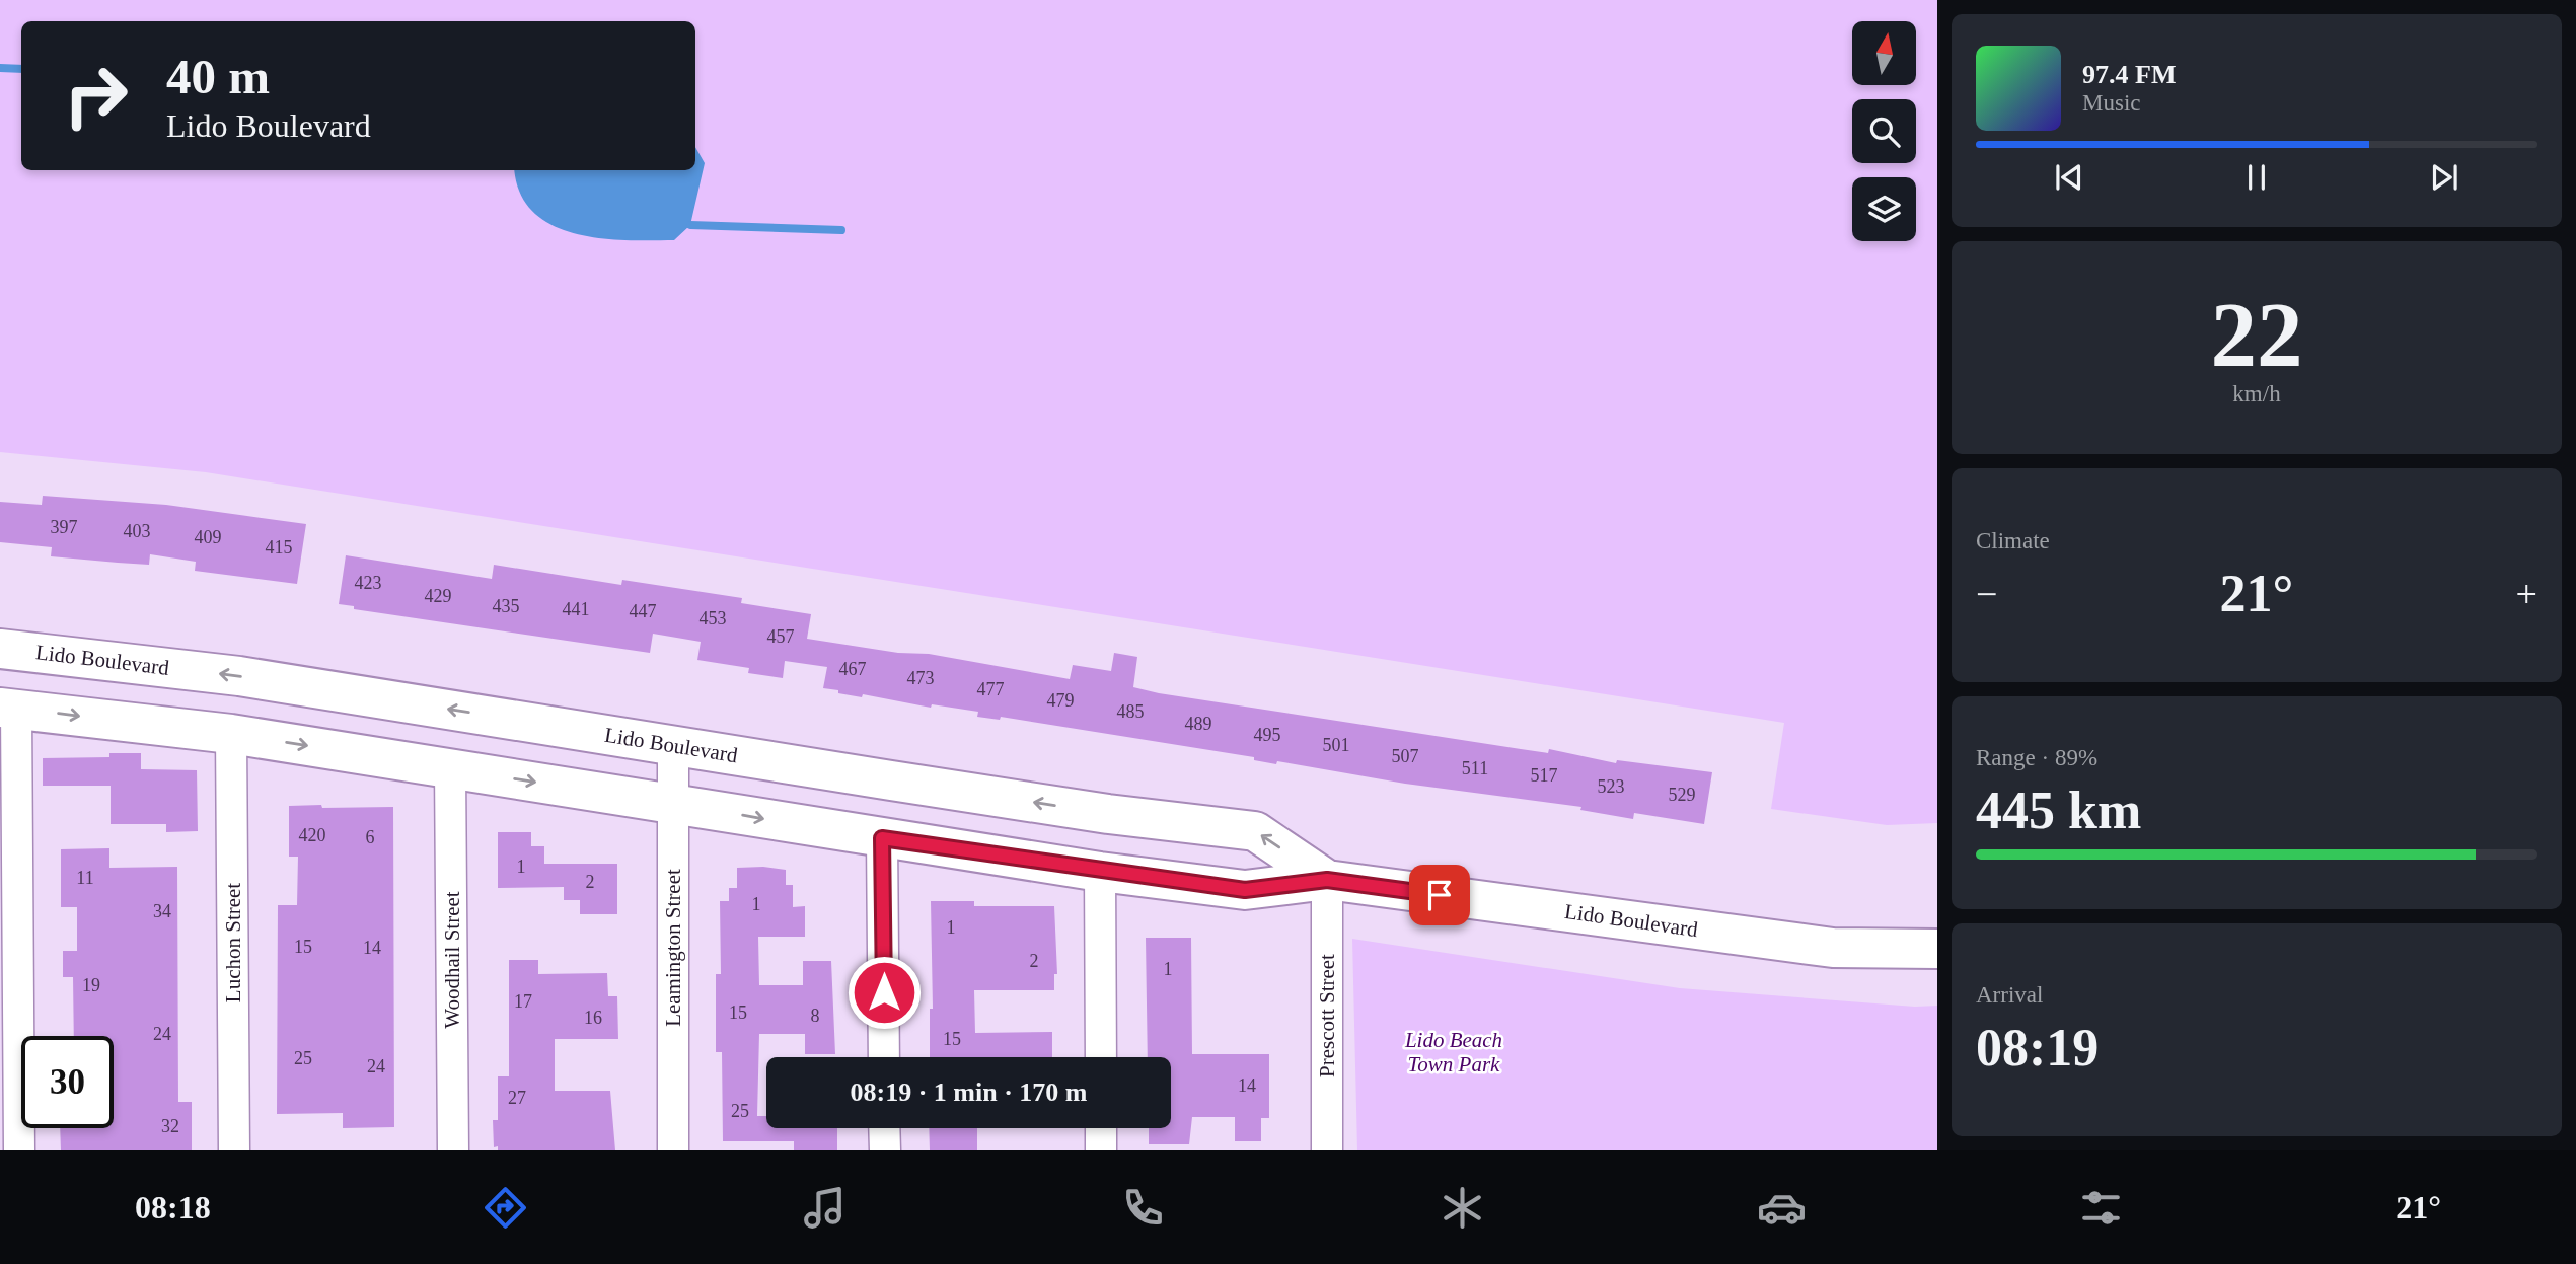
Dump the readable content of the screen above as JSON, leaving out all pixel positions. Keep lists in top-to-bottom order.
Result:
{
  "streets": {
    "highway": ["Lido Boulevard"],
    "street": [
      "Luchon Street",
      "Leamington Street",
      "Woodhail Street",
      "Prescott Street"
    ]
  },
  "crossings": [
    ["Lido Boulevard", "Luchon Street"],
    ["Lido Boulevard", "Leamington Street"],
    ["Lido Boulevard", "Woodhail Street"],
    ["Lido Boulevard", "Prescott Street"]
  ],
  "parks": ["Lido Beach Town Park"],
  "house_numbers": [
    "397",
    "403",
    "409",
    "415",
    "423",
    "429",
    "435",
    "441",
    "447",
    "453",
    "457",
    "467",
    "473",
    "477",
    "479",
    "485",
    "489",
    "495",
    "501",
    "507",
    "511",
    "517",
    "523",
    "529",
    "420",
    "6",
    "1",
    "11",
    "2",
    "1",
    "34",
    "1",
    "15",
    "14",
    "2",
    "1",
    "19",
    "17",
    "15",
    "8",
    "16",
    "24",
    "15",
    "25",
    "24",
    "14",
    "27",
    "25",
    "32"
  ],
  "north": "top",
  "page": {
    "turn": ["40 m", "Lido Boulevard"],
    "song": ["97.4 FM", "Music"],
    "tile": [
      ["22", "km/h"],
      "Climate",
      ["Range · 89%", "445 km"],
      ["Arrival", "08:19"]
    ],
    "heat": ["−", "21°", "+"],
    "limit": "30",
    "trip": "08:19 · 1 min · 170 m",
    "tabs": ["08:18", "21°"]
  }
}
